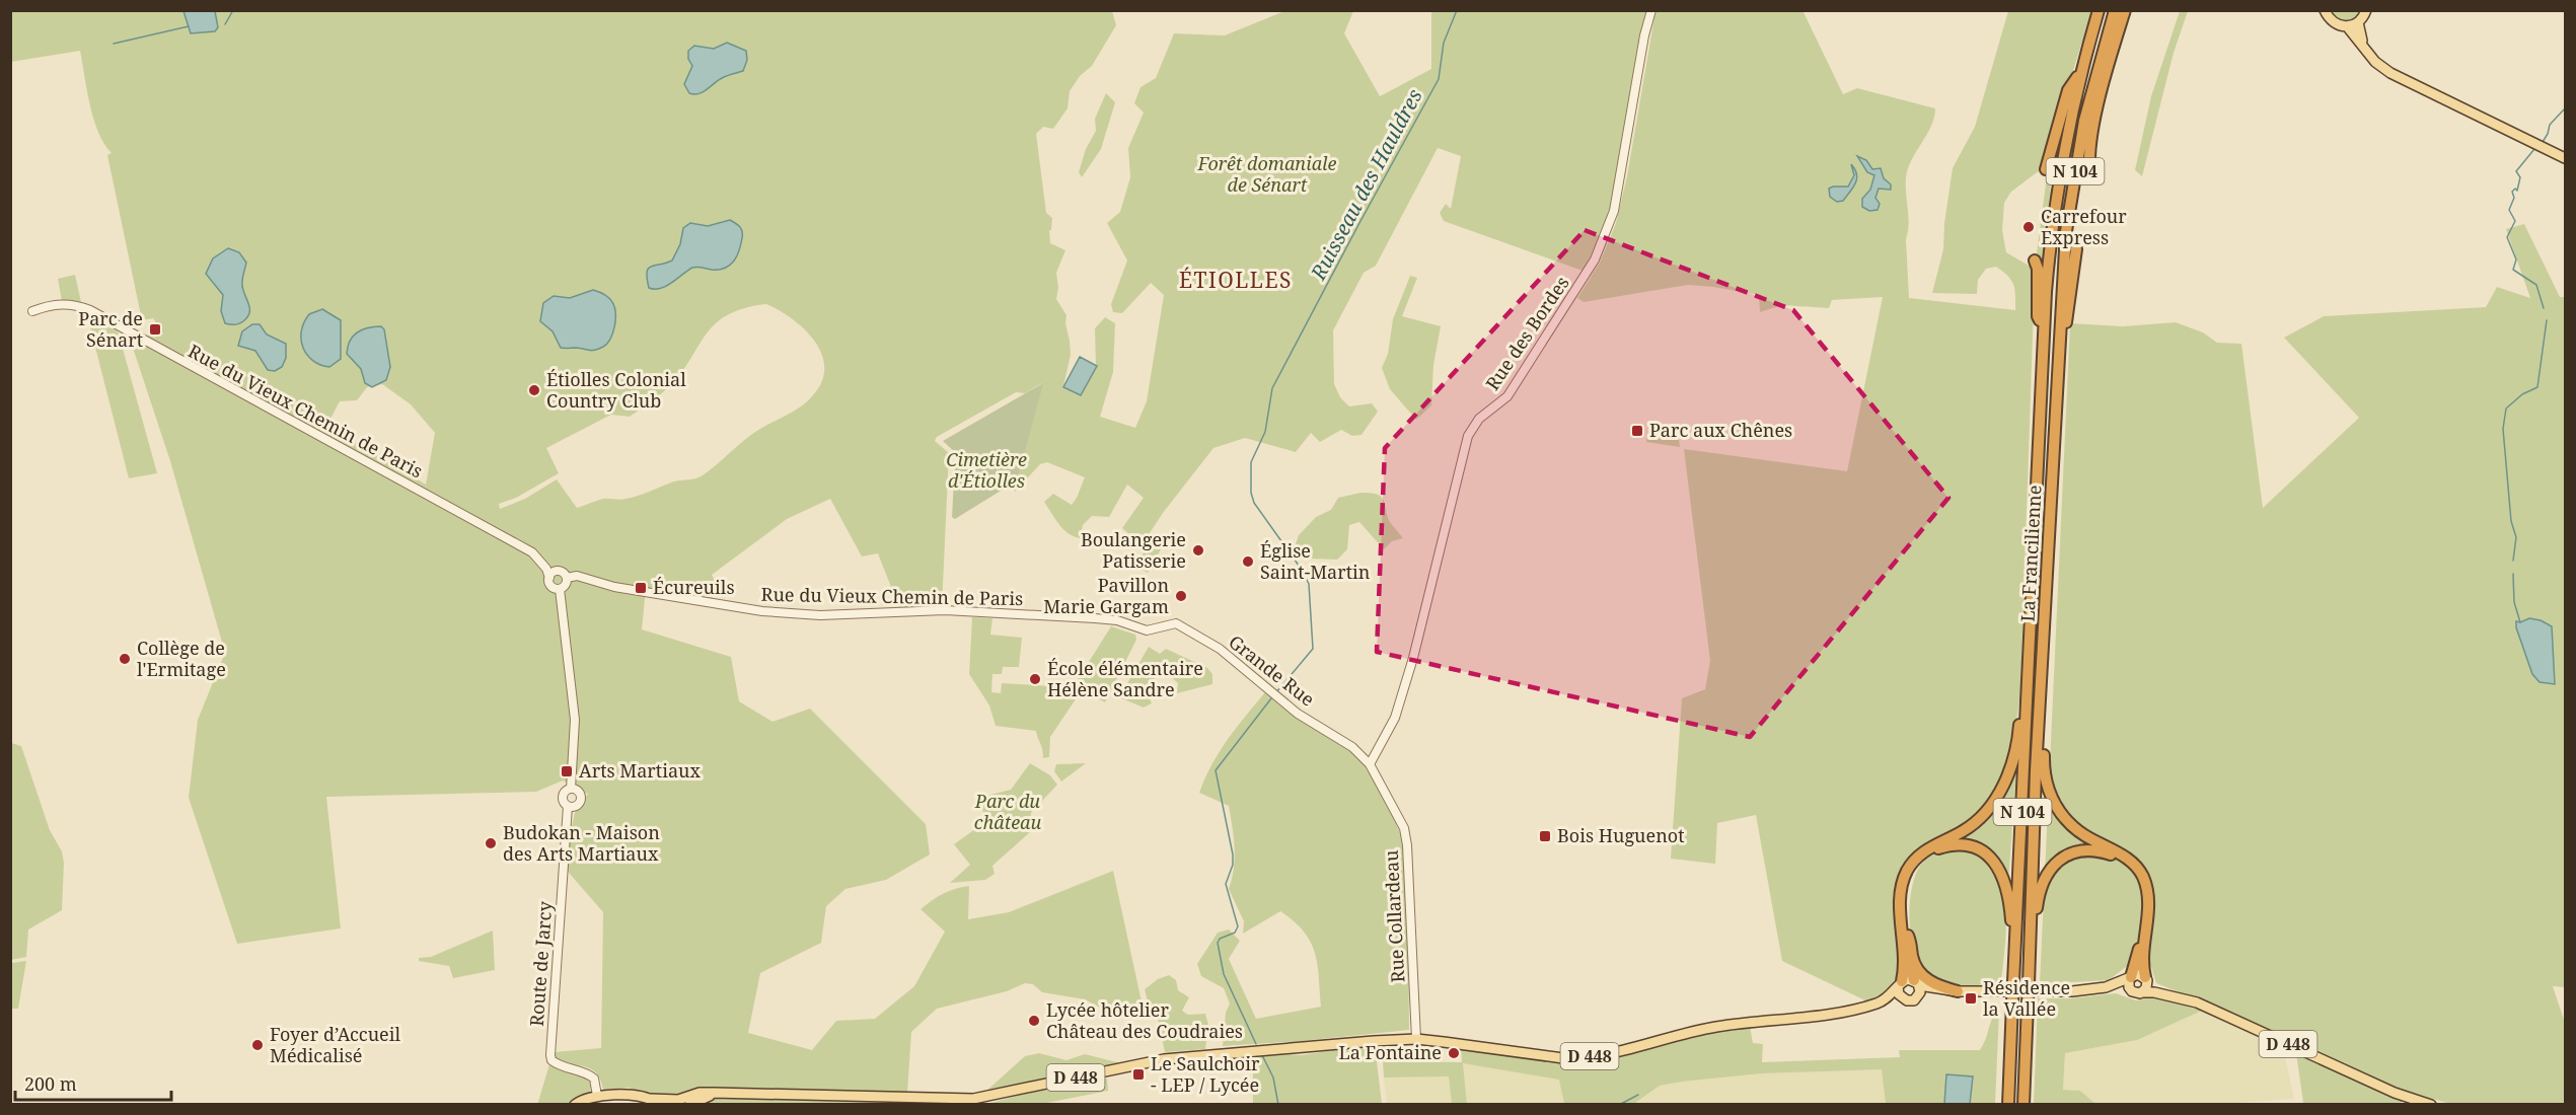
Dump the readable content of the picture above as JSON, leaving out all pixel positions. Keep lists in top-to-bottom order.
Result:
{
  "streets": {
    "highway": ["N 104", "La Francilienne"],
    "main road": ["D 448"],
    "street": [
      "Rue des Bordes",
      "Rue du Vieux Chemin de Paris",
      "Grande Rue",
      "Rue Collardeau",
      "Route de Jarcy"
    ]
  },
  "crossings": [
    ["Rue des Bordes", "Grande Rue"],
    ["Rue des Bordes", "Rue Collardeau"],
    ["Rue du Vieux Chemin de Paris", "Grande Rue"],
    ["Grande Rue", "Rue Collardeau"],
    ["Rue Collardeau", "D 448"]
  ],
  "districts": ["ÉTIOLLES"],
  "water": ["Ruisseau des Hauldres"],
  "parks": ["Forêt domaniale de Sénart", "Cimetière d'Étiolles", "Parc du château"],
  "places": {
    "other": [
      "Carrefour Express",
      "Étiolles Colonial Country Club",
      "Boulangerie Patisserie",
      "Église Saint-Martin",
      "Pavillon Marie Gargam",
      "Collège de l'Ermitage",
      "École élémentaire Hélène Sandre",
      "Budokan - Maison des Arts Martiaux",
      "Lycée hôtelier Château des Coudraies",
      "Foyer d’Accueil Médicalisé",
      "La Fontaine"
    ],
    "transit": [
      "Parc de Sénart",
      "Parc aux Chênes",
      "Écureuils",
      "Arts Martiaux",
      "Bois Huguenot",
      "Résidence la Vallée",
      "Le Saulchoir - LEP / Lycée"
    ]
  },
  "scale_bar": "200 m"
}
